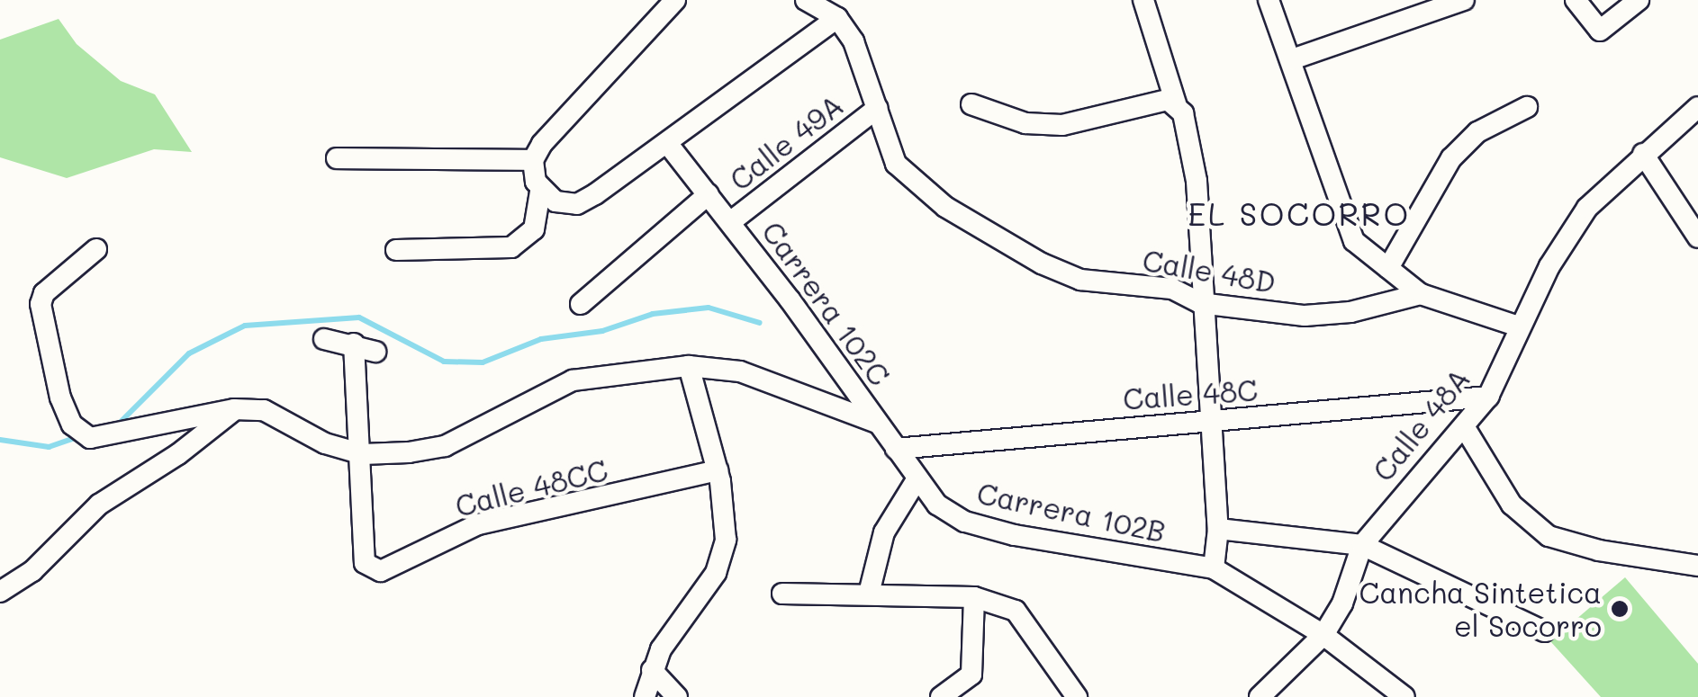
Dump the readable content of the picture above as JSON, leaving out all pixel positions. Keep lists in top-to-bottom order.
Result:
{
  "streets": {
    "street": [
      "Calle 49A",
      "Calle 48D",
      "Carrera 102C",
      "Calle 48C",
      "Calle 48A",
      "Calle 48CC",
      "Carrera 102B"
    ]
  },
  "crossings": [
    ["Calle 49A", "Calle 48D"],
    ["Calle 49A", "Carrera 102C"],
    ["Carrera 102C", "Calle 48C"],
    ["Carrera 102C", "Carrera 102B"],
    ["Calle 48C", "Calle 48A"],
    ["Calle 48C", "Carrera 102B"],
    ["Calle 48A", "Carrera 102B"]
  ],
  "districts": ["EL SOCORRO"],
  "places": ["Cancha Sintetica el Socorro"]
}
